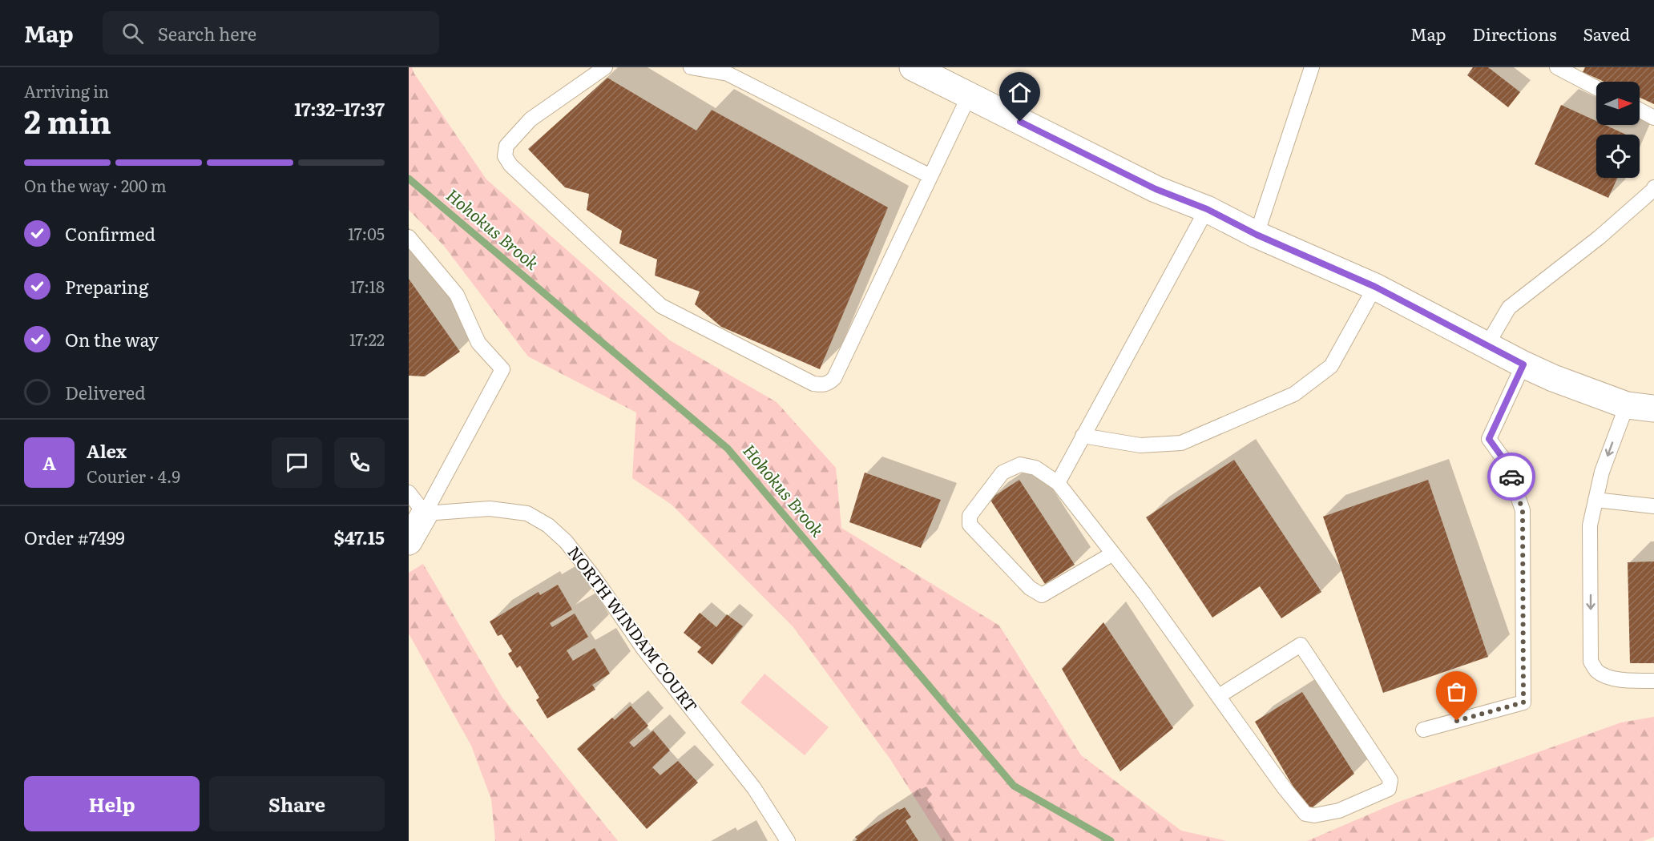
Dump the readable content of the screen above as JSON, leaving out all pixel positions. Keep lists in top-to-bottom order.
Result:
{
  "streets": {
    "lane": ["NORTH WINDAM COURT"]
  },
  "water": ["Hohokus Brook"],
  "north": "right",
  "page": {
    "header": "Map",
    "search": "Search here",
    "nav": ["Map", "Directions", "Saved"],
    "heading": ["2 min", "Arriving in", "17:32–17:37"],
    "panel": [
      "Alex",
      "Courier · 4.9",
      "Order #7499",
      "$47.15"
    ],
    "bar": "On the way · 200 m",
    "list": [
      ["Confirmed", "17:05"],
      ["Preparing", "17:18"],
      ["On the way", "17:22"],
      "Delivered"
    ],
    "round": "A",
    "buttons": ["Help", "Share"]
  }
}
